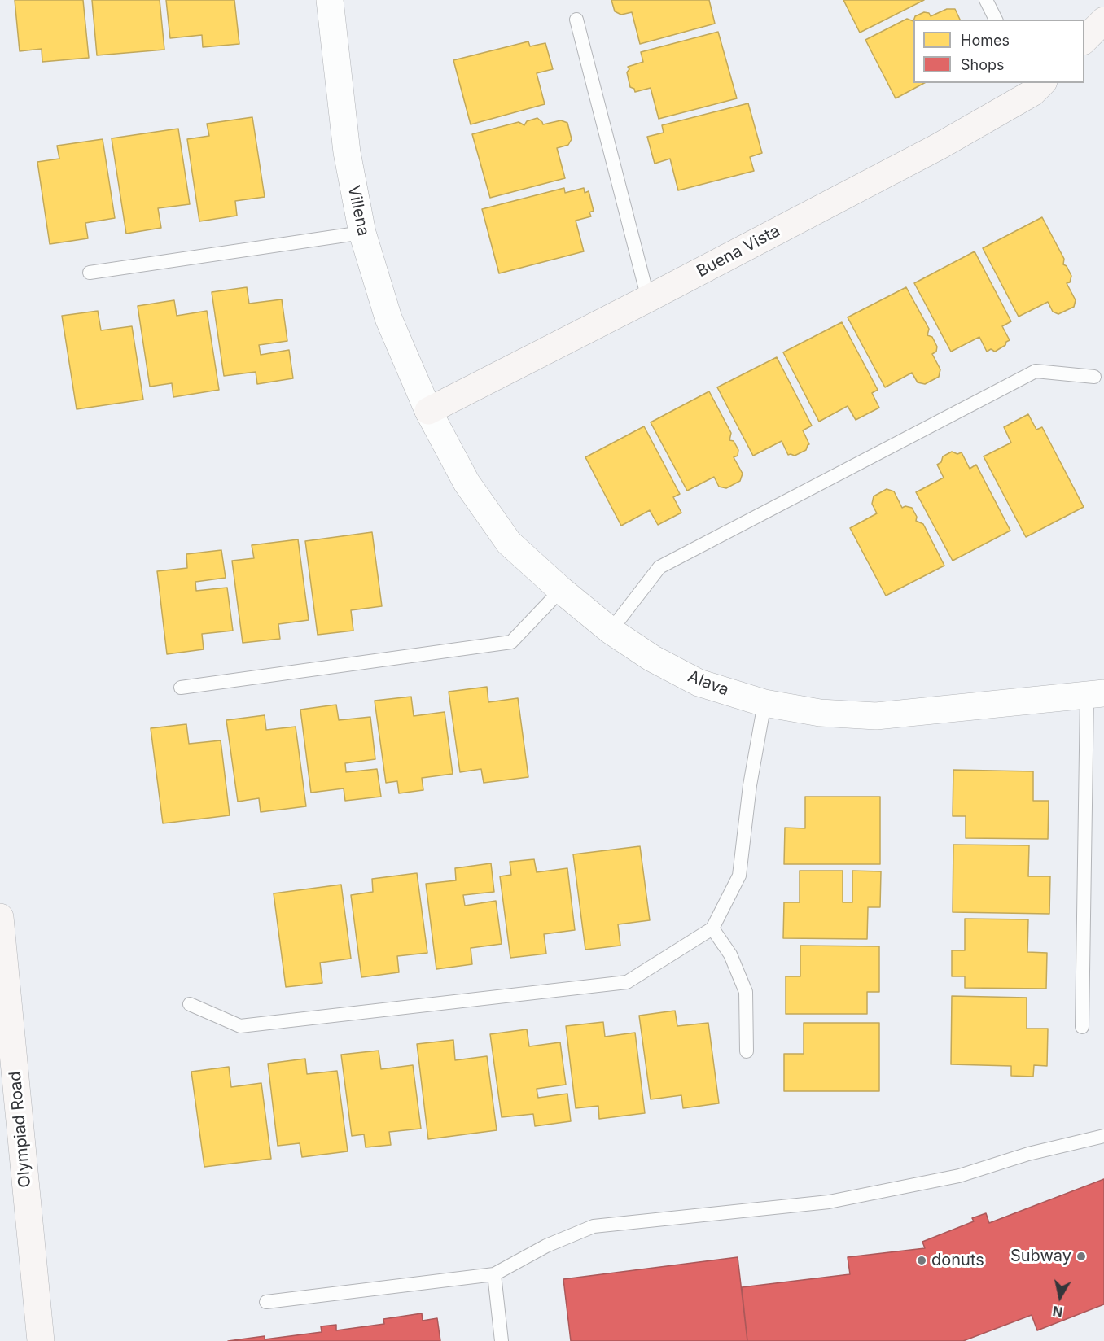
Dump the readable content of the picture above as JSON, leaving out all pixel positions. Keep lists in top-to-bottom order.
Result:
{
  "streets": {
    "street": [
      "Villena",
      "Buena Vista",
      "Alava",
      "Olympiad Road"
    ]
  },
  "crossings": [
    ["Villena", "Buena Vista"],
    ["Villena", "Alava"],
    ["Buena Vista", "Alava"]
  ],
  "places": ["Subway", "donuts"],
  "legend": ["Homes", "Shops"],
  "north": "bottom"
}
